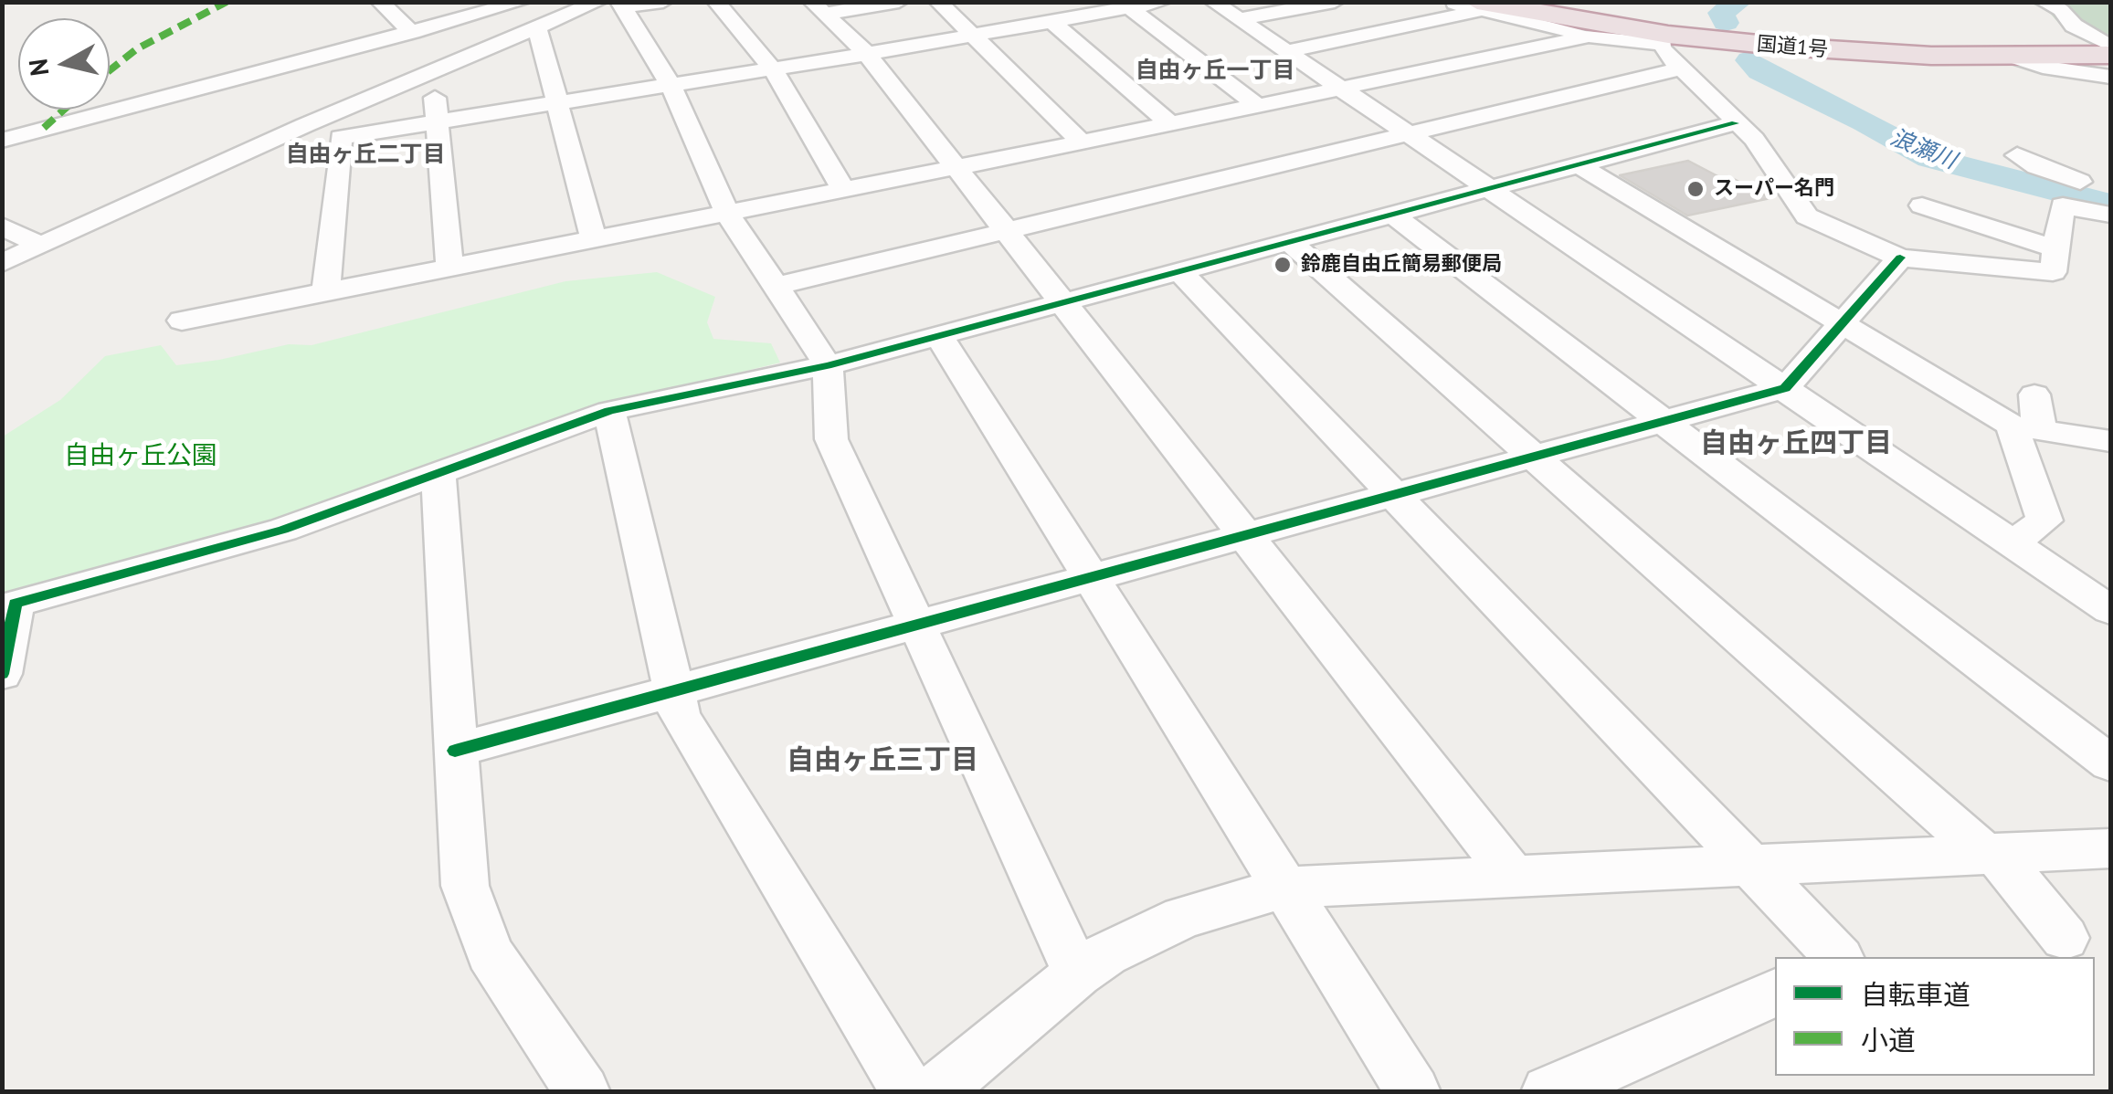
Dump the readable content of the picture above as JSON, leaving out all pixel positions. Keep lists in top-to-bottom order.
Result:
{
  "streets": {
    "highway": ["国道1号"]
  },
  "districts": [
    "自由ヶ丘一丁目",
    "自由ヶ丘二丁目",
    "自由ヶ丘四丁目",
    "自由ヶ丘三丁目"
  ],
  "water": ["浪瀬川"],
  "parks": ["自由ヶ丘公園"],
  "places": ["スーパー名門", "鈴鹿自由丘簡易郵便局"],
  "legend": ["自転車道", "小道"],
  "north": "left"
}
